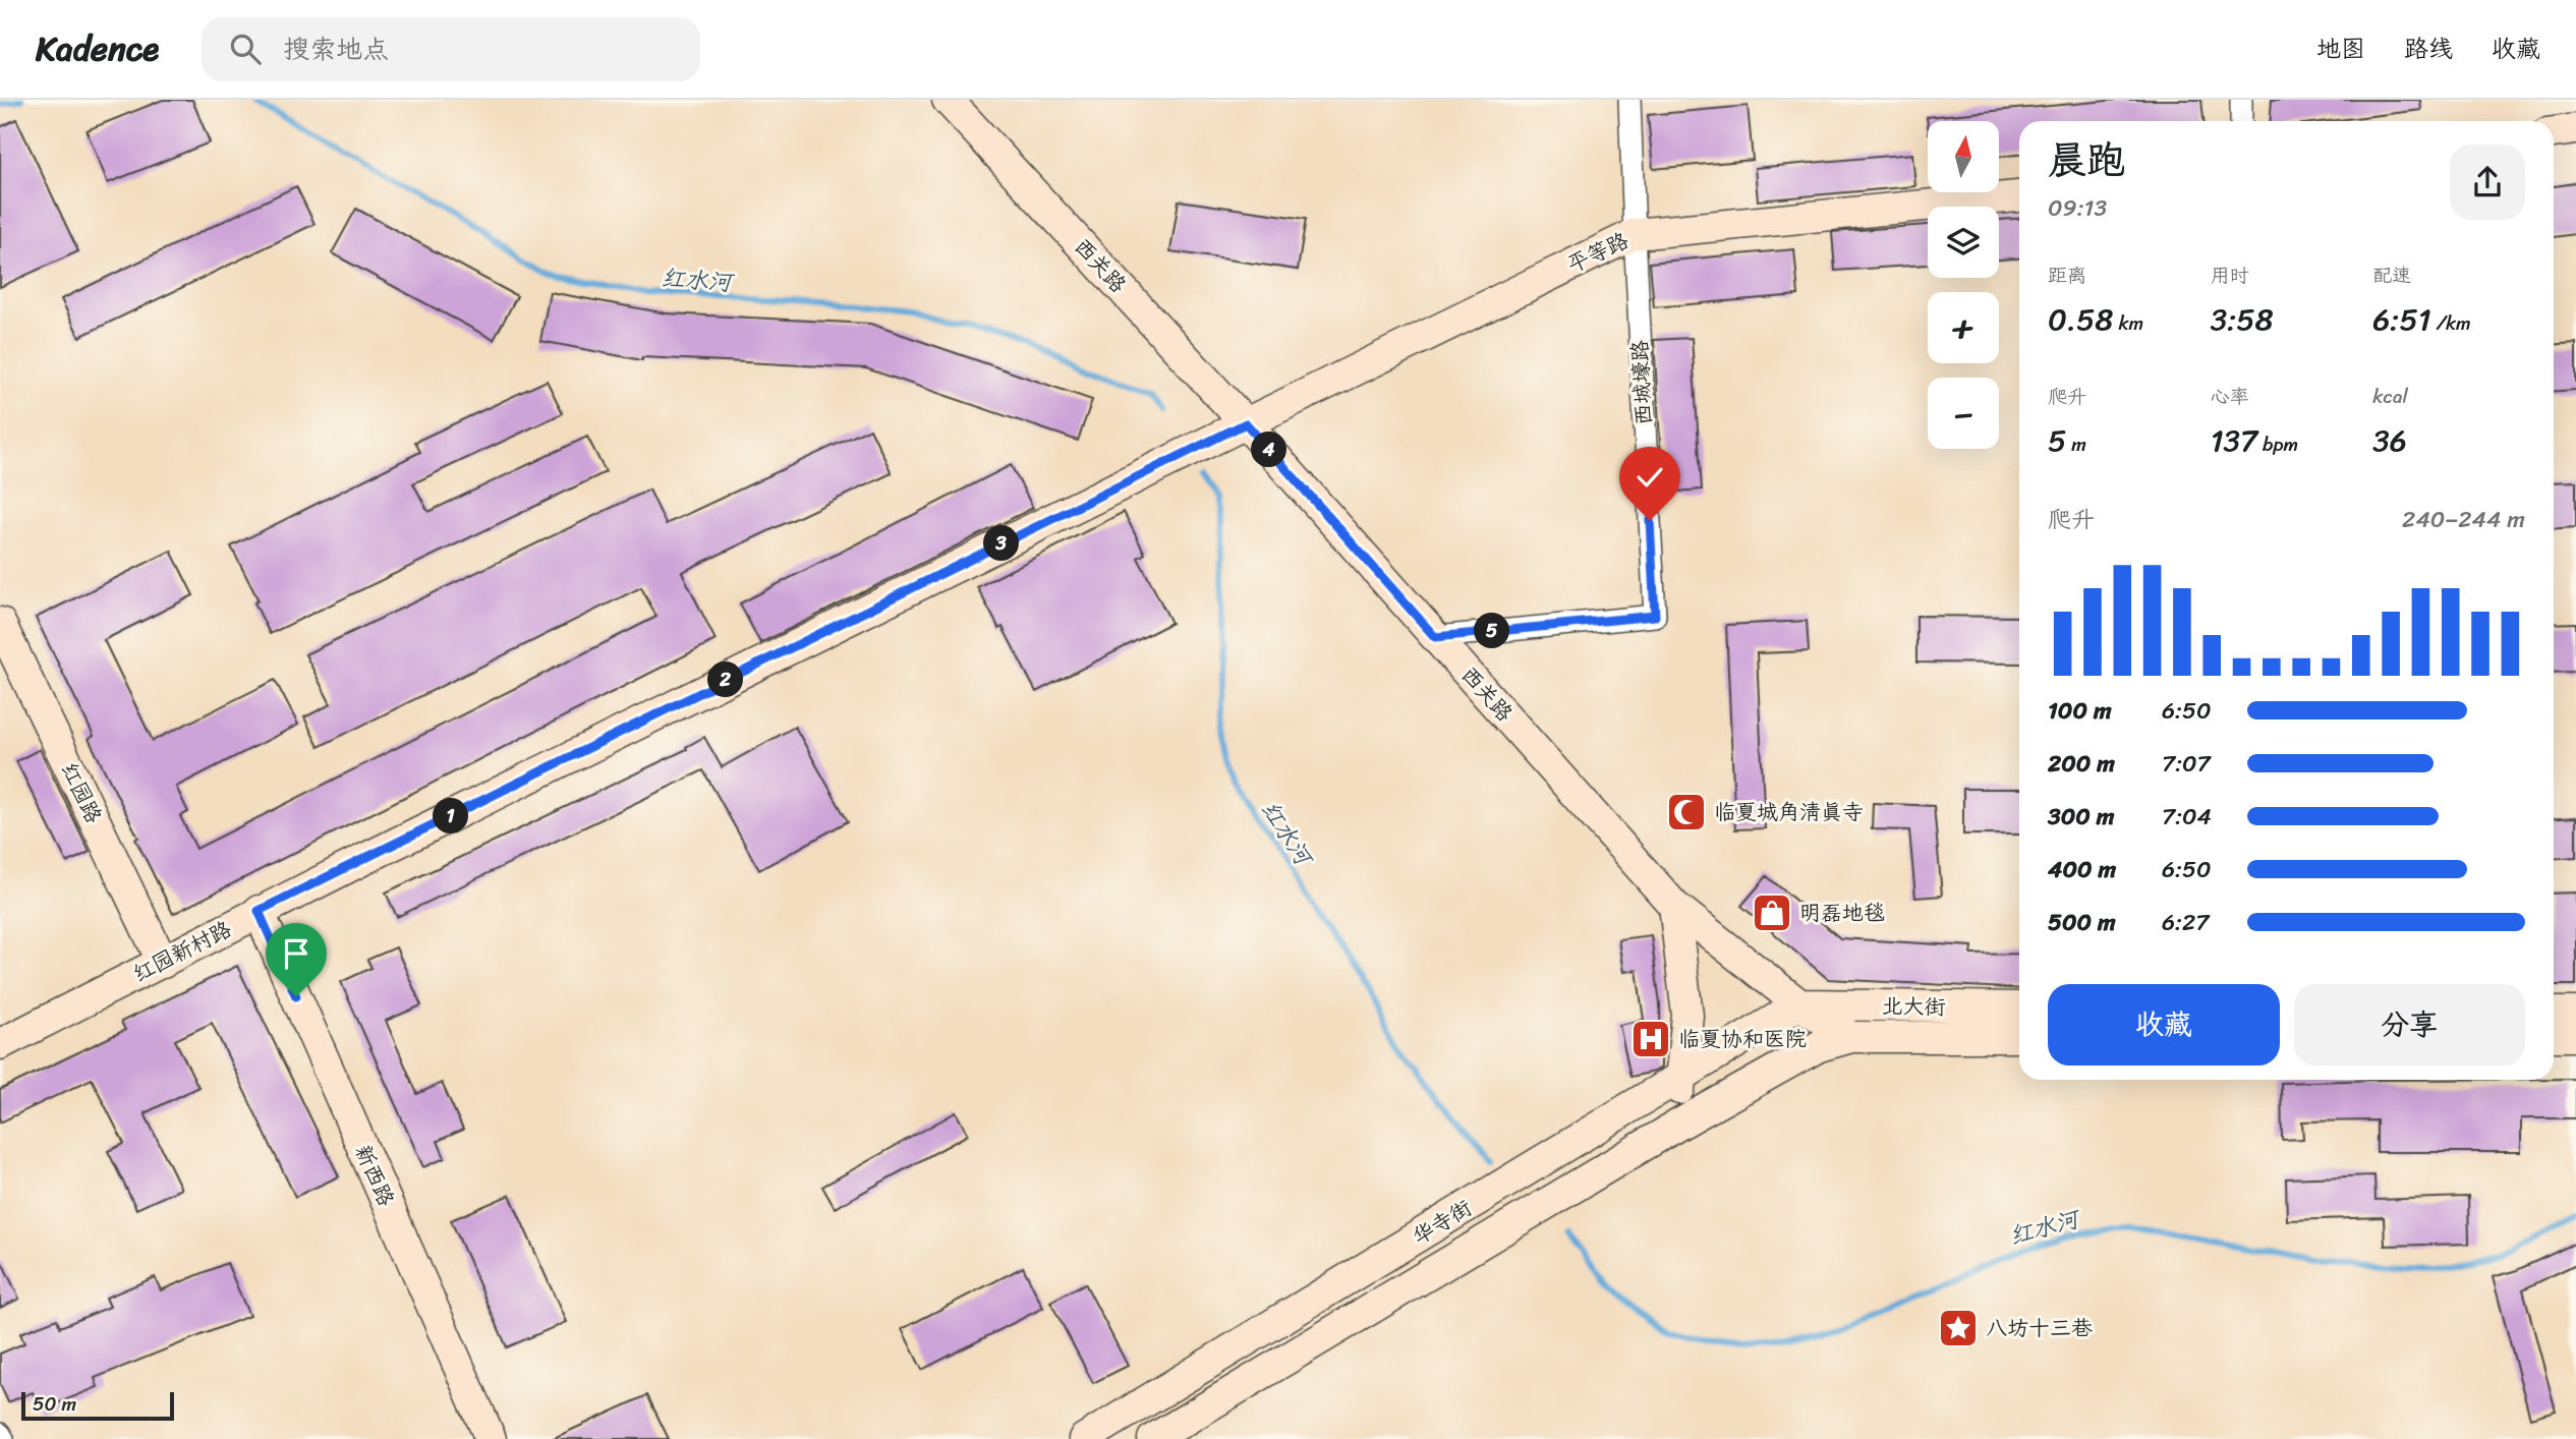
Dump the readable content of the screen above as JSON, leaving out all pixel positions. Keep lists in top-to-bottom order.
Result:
{
  "streets": {
    "main road": [
      "平等路",
      "西关路",
      "红园路",
      "红园新村路",
      "北大街",
      "新西路",
      "华寺街"
    ],
    "street": ["西城壕路"]
  },
  "crossings": [
    ["平等路", "西关路"],
    ["平等路", "西城壕路"],
    ["平等路", "红园新村路"],
    ["西关路", "西城壕路"],
    ["西关路", "红园新村路"],
    ["西关路", "北大街"],
    ["西关路", "华寺街"],
    ["红园路", "红园新村路"],
    ["红园新村路", "新西路"],
    ["北大街", "华寺街"]
  ],
  "water": ["红水河"],
  "places": {
    "mosque": ["临夏城角清真寺"],
    "shop": ["明磊地毯"],
    "hospital": ["临夏协和医院"],
    "place": ["八坊十三巷"]
  },
  "scale_bar": "50 m",
  "north": "top",
  "page": {
    "header": "Kadence",
    "search": "搜索地点",
    "nav": ["地图", "路线", "收藏"],
    "map_buttons": ["+", "−"],
    "heading": ["晨跑", "09:13"],
    "stats": [
      ["距离", "0.58 km"],
      ["用时", "3:58"],
      ["配速", "6:51 /km"],
      ["爬升", "5 m"],
      ["心率", "137 bpm"],
      ["kcal", "36"]
    ],
    "pins": [
      "4",
      "3",
      "5",
      "2",
      "1"
    ],
    "chart": ["爬升", "240–244 m"],
    "list": [
      {
        "name": "100 m",
        "note": "6:50"
      },
      {
        "name": "200 m",
        "note": "7:07"
      },
      {
        "name": "300 m",
        "note": "7:04"
      },
      {
        "name": "400 m",
        "note": "6:50"
      },
      {
        "name": "500 m",
        "note": "6:27"
      }
    ],
    "buttons": ["收藏", "分享"],
    "scale": "50 m"
  }
}
